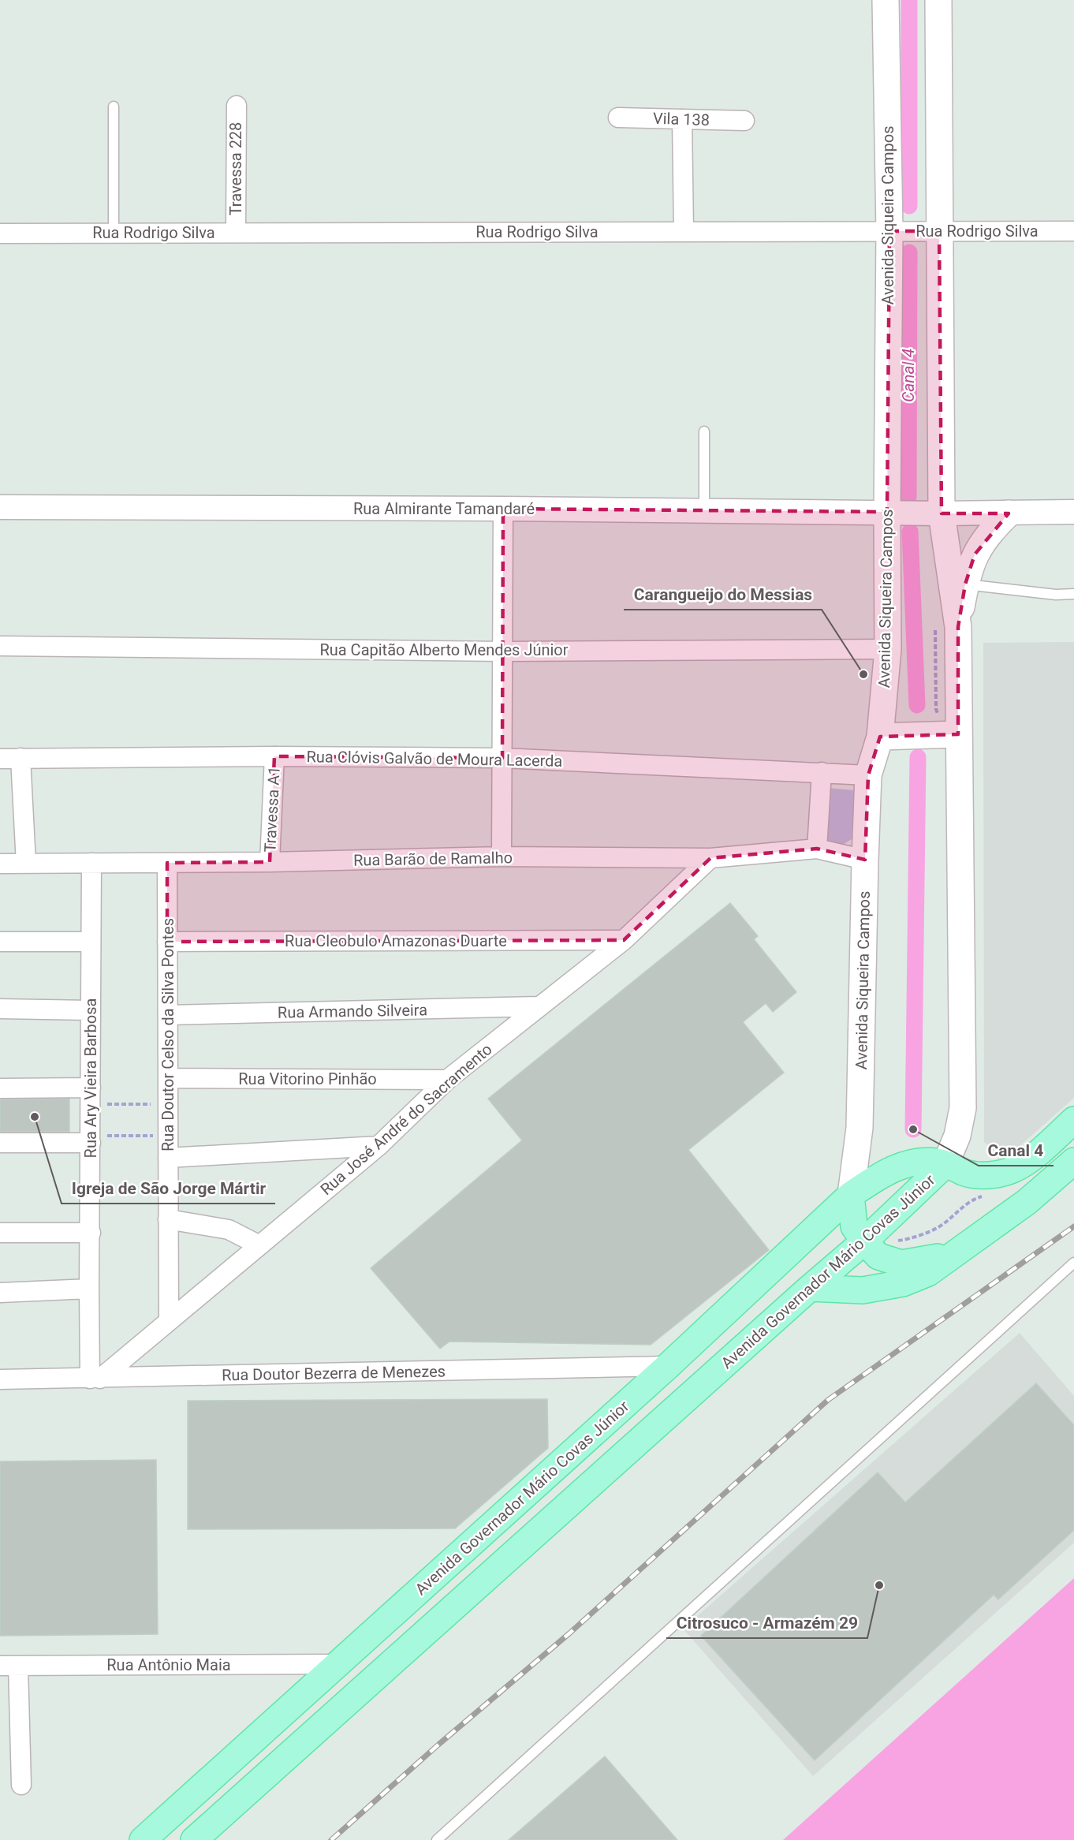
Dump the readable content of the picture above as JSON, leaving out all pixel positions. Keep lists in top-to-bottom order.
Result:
{
  "streets": {
    "main road": ["Avenida Siqueira Campos", "Avenida Governador Mário Covas Júnior"],
    "street": [
      "Vila 138",
      "Travessa 228",
      "Rua Rodrigo Silva",
      "Rua Almirante Tamandaré",
      "Rua Capitão Alberto Mendes Júnior",
      "Rua Clóvis Galvão de Moura Lacerda",
      "Travessa A1",
      "Rua Barão de Ramalho",
      "Rua Cleobulo Amazonas Duarte",
      "Rua Armando Silveira",
      "Rua Doutor Celso da Silva Pontes",
      "Rua Ary Vieira Barbosa",
      "Rua Vitorino Pinhão",
      "Rua José André do Sacramento",
      "Rua Doutor Bezerra de Menezes",
      "Rua Antônio Maia"
    ]
  },
  "crossings": [
    ["Travessa 228", "Rua Rodrigo Silva"],
    ["Avenida Siqueira Campos", "Rua Rodrigo Silva"],
    ["Avenida Siqueira Campos", "Rua Almirante Tamandaré"],
    ["Avenida Siqueira Campos", "Rua Capitão Alberto Mendes Júnior"],
    ["Avenida Siqueira Campos", "Rua Clóvis Galvão de Moura Lacerda"],
    ["Avenida Siqueira Campos", "Rua Barão de Ramalho"],
    ["Avenida Siqueira Campos", "Avenida Governador Mário Covas Júnior"],
    ["Rua Clóvis Galvão de Moura Lacerda", "Travessa A1"],
    ["Travessa A1", "Rua Barão de Ramalho"],
    ["Rua Barão de Ramalho", "Rua Doutor Celso da Silva Pontes"],
    ["Rua Barão de Ramalho", "Rua Ary Vieira Barbosa"],
    ["Rua Barão de Ramalho", "Rua José André do Sacramento"],
    ["Rua Cleobulo Amazonas Duarte", "Rua Doutor Celso da Silva Pontes"],
    ["Rua Cleobulo Amazonas Duarte", "Rua José André do Sacramento"],
    ["Rua Armando Silveira", "Rua Doutor Celso da Silva Pontes"],
    ["Rua Armando Silveira", "Rua José André do Sacramento"],
    ["Rua Doutor Celso da Silva Pontes", "Rua Vitorino Pinhão"],
    ["Rua Doutor Celso da Silva Pontes", "Rua José André do Sacramento"],
    ["Rua Ary Vieira Barbosa", "Rua José André do Sacramento"],
    ["Rua Ary Vieira Barbosa", "Rua Doutor Bezerra de Menezes"],
    ["Rua Vitorino Pinhão", "Rua José André do Sacramento"],
    ["Rua José André do Sacramento", "Rua Doutor Bezerra de Menezes"],
    ["Avenida Governador Mário Covas Júnior", "Rua Doutor Bezerra de Menezes"],
    ["Avenida Governador Mário Covas Júnior", "Rua Antônio Maia"]
  ],
  "water": ["Canal 4"],
  "places": [
    "Carangueijo do Messias",
    "Igreja de São Jorge Mártir",
    "Canal 4",
    "Citrosuco - Armazém 29"
  ]
}
